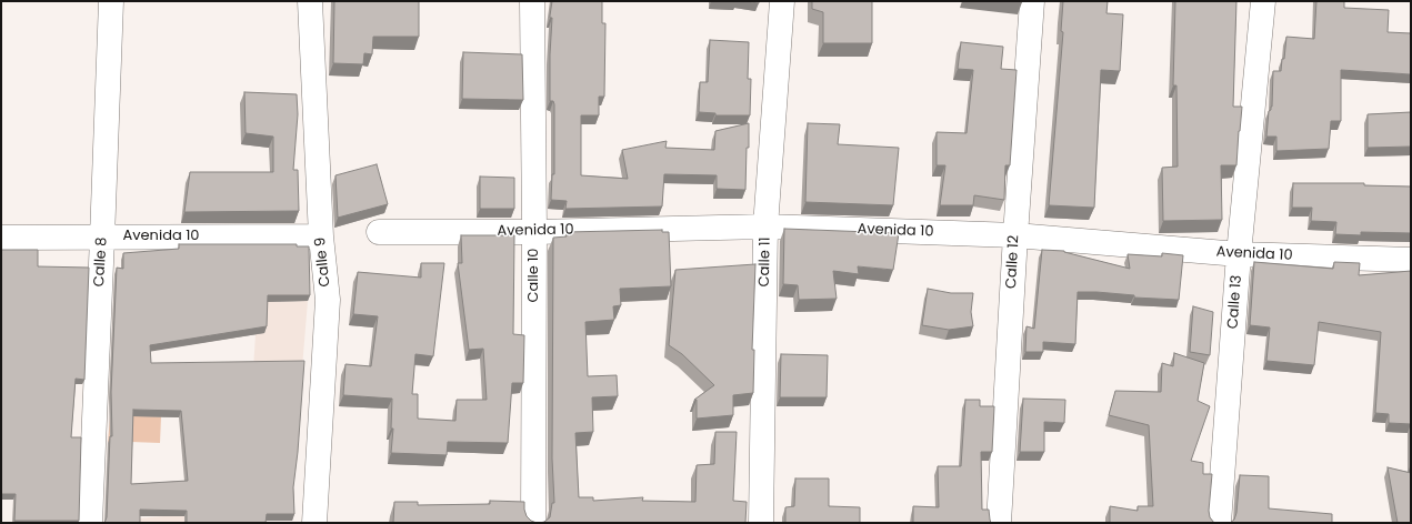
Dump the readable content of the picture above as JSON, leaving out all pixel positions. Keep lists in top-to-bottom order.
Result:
{
  "streets": {
    "street": [
      "Avenida 10",
      "Calle 8",
      "Calle 9",
      "Calle 11",
      "Calle 12",
      "Calle 10",
      "Calle 13"
    ]
  },
  "crossings": [
    ["Avenida 10", "Calle 8"],
    ["Avenida 10", "Calle 9"],
    ["Avenida 10", "Calle 11"],
    ["Avenida 10", "Calle 12"],
    ["Avenida 10", "Calle 10"],
    ["Avenida 10", "Calle 13"]
  ]
}
